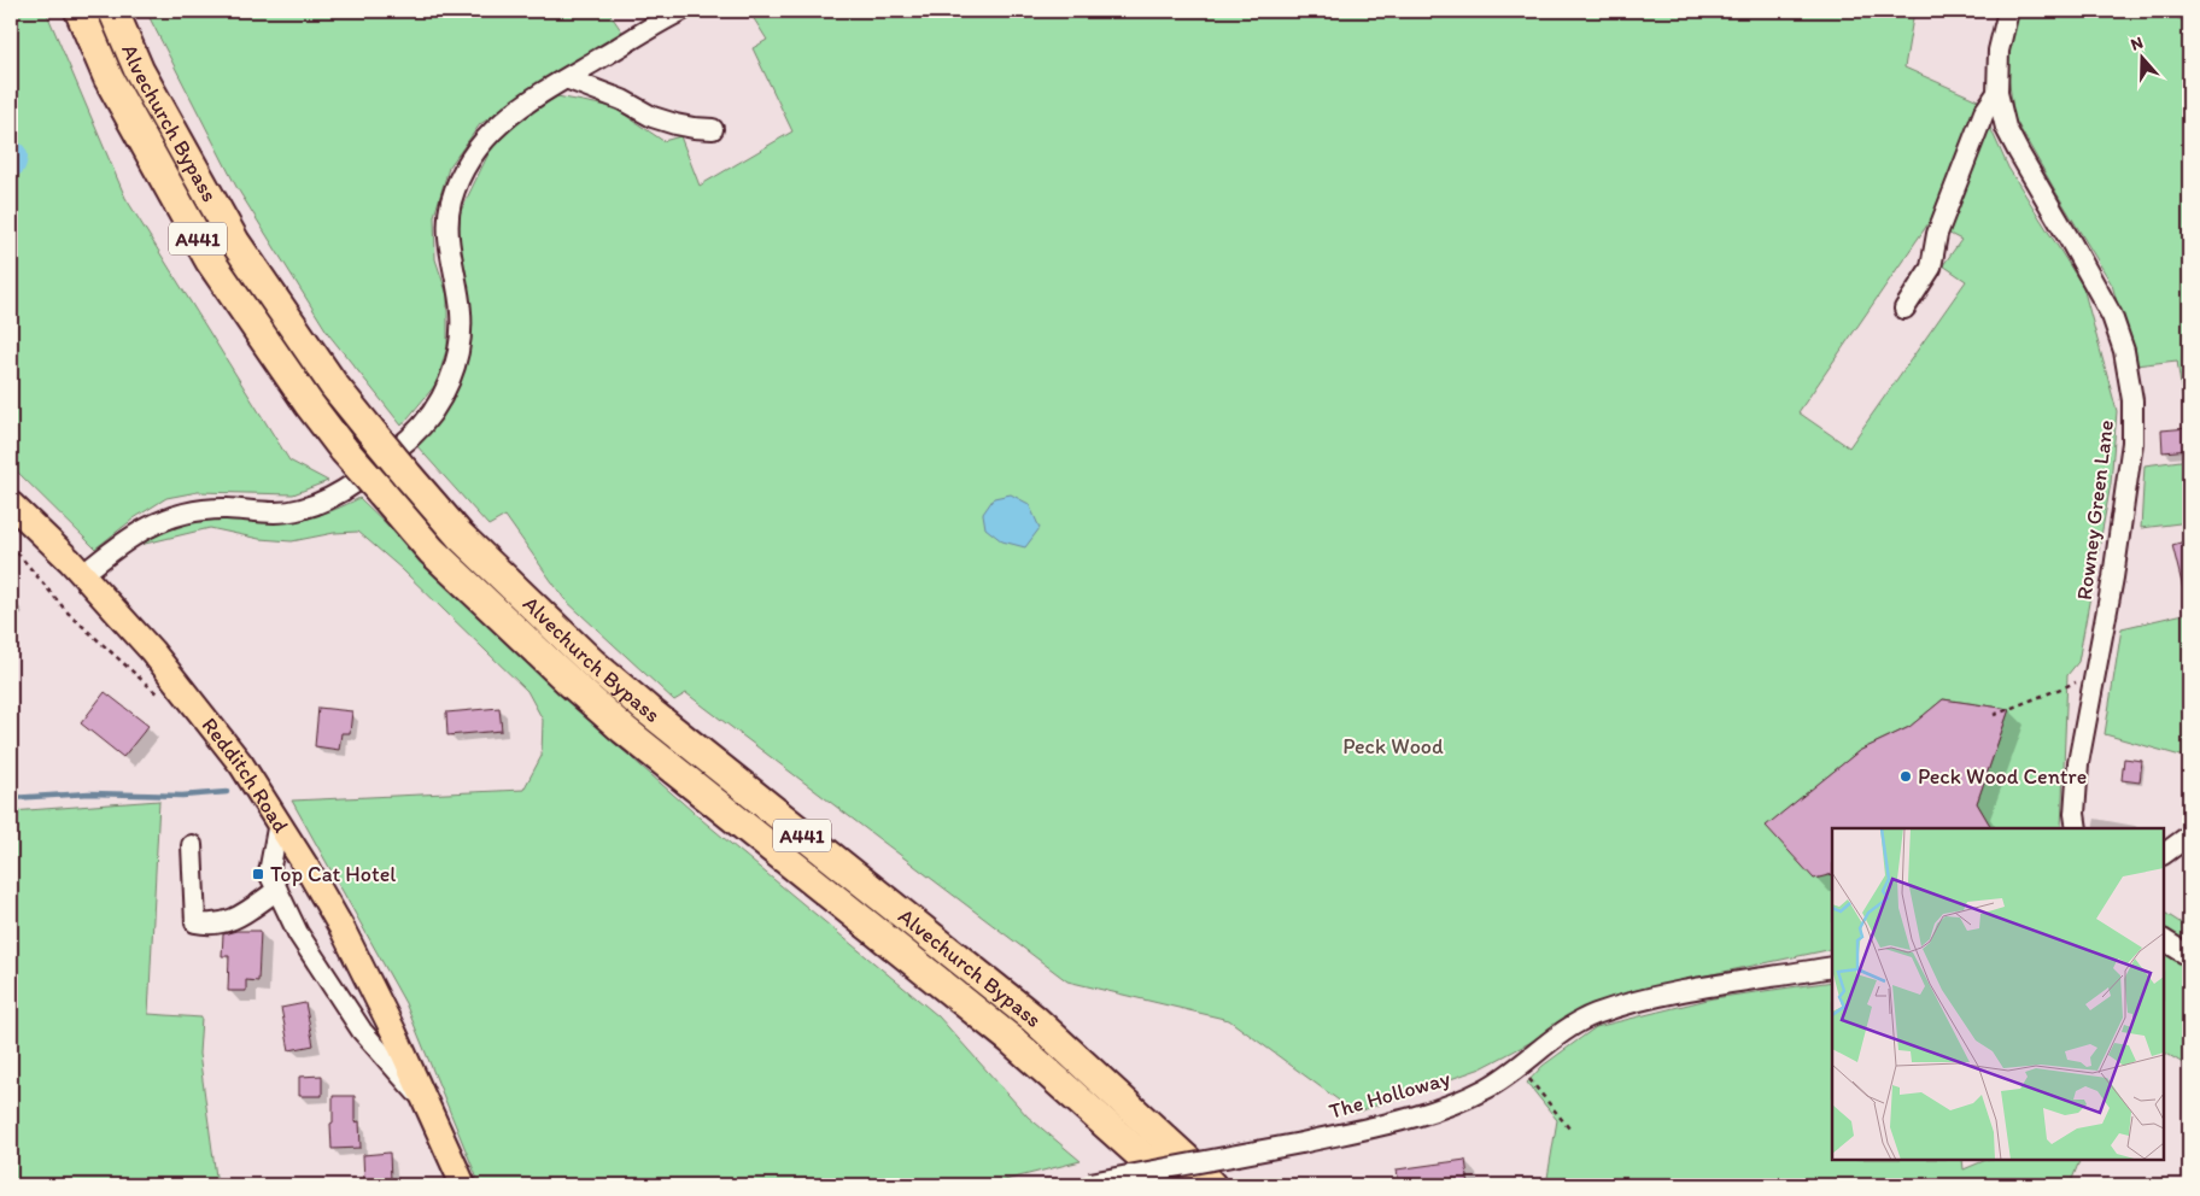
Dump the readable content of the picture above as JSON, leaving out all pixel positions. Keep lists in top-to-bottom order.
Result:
{
  "streets": {
    "highway": ["Alvechurch Bypass", "A441"],
    "main road": ["Redditch Road"],
    "street": ["Rowney Green Lane", "The Holloway"]
  },
  "parks": ["Peck Wood"],
  "places": {
    "other": ["Peck Wood Centre"],
    "transit": ["Top Cat Hotel"]
  },
  "north": "top"
}
